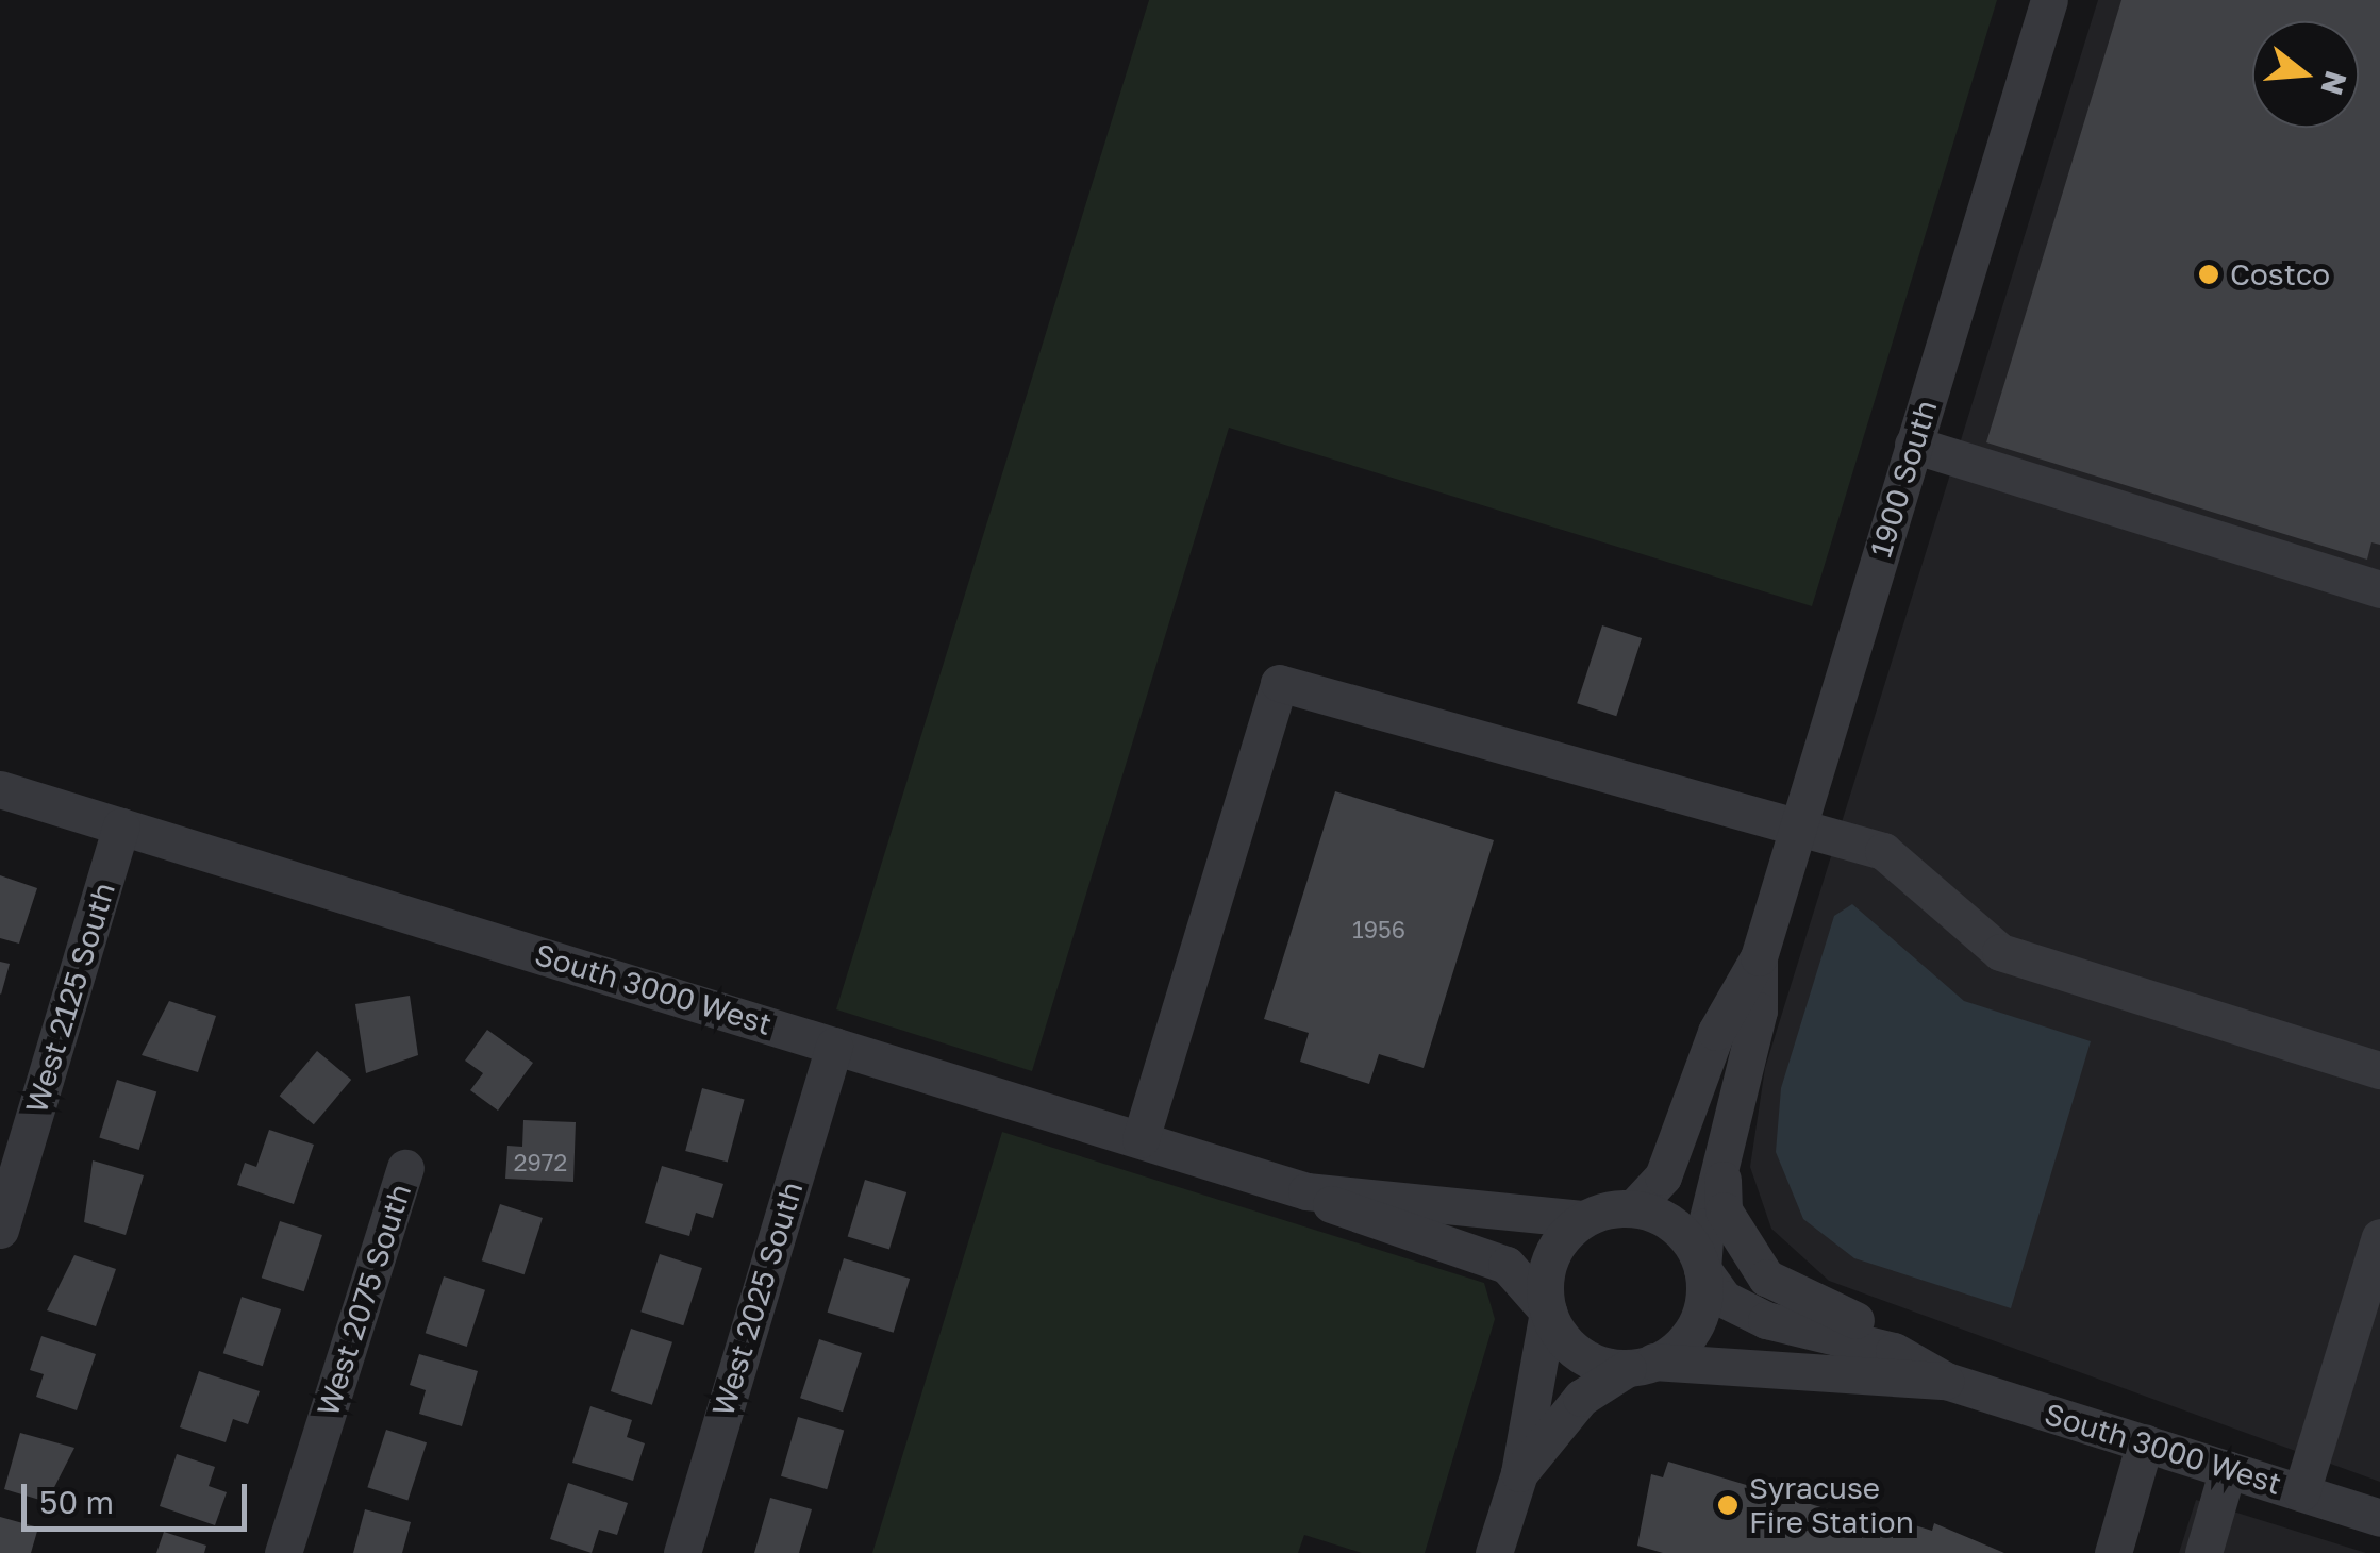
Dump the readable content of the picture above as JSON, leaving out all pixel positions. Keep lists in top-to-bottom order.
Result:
{
  "streets": {
    "street": [
      "1900 South",
      "South 3000 West",
      "West 2125 South",
      "West 2025 South",
      "West 2075 South"
    ]
  },
  "crossings": [
    ["South 3000 West", "West 2125 South"],
    ["South 3000 West", "West 2025 South"]
  ],
  "places": ["Costco", "Syracuse Fire Station"],
  "house_numbers": ["1956", "2972"],
  "scale_bar": "50 m",
  "north": "right"
}
